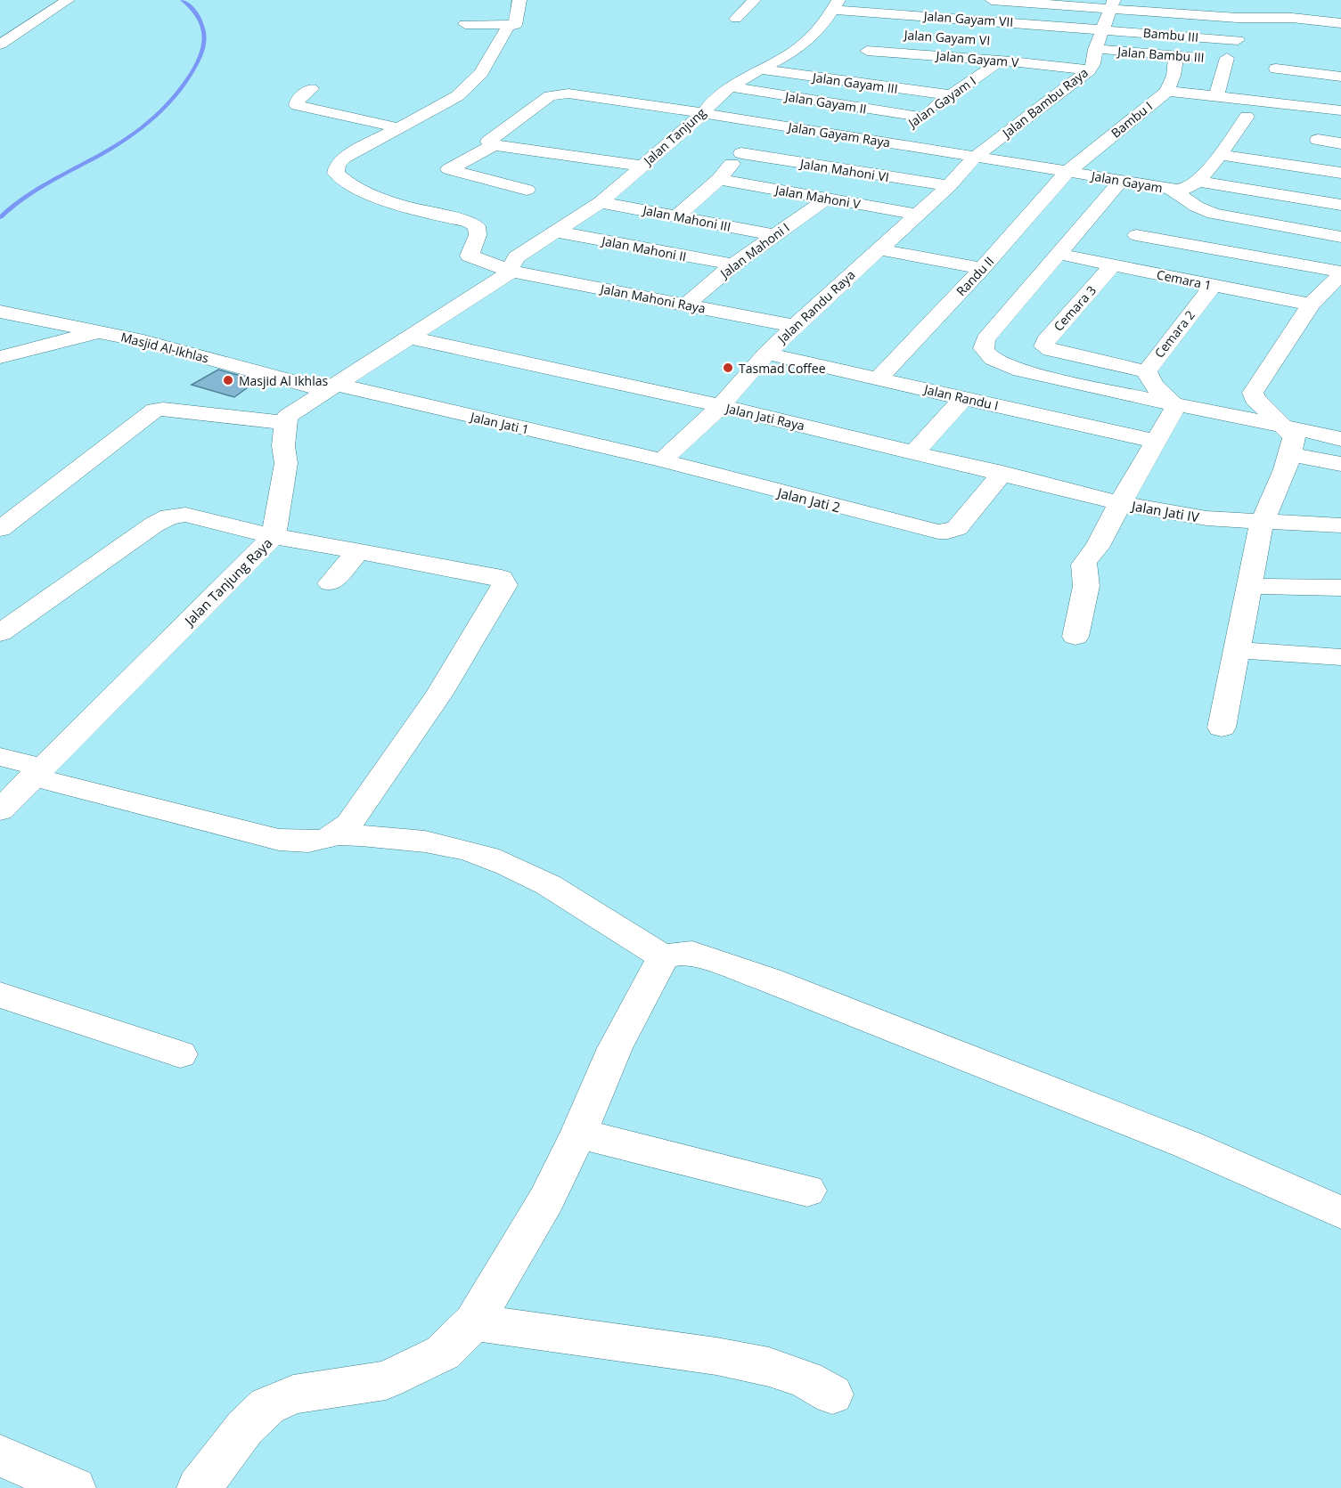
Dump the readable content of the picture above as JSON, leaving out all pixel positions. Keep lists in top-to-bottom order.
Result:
{
  "streets": {
    "street": [
      "Jalan Gayam VII",
      "Bambu III",
      "Jalan Bambu III",
      "Jalan Gayam V",
      "Jalan Gayam III",
      "Jalan Gayam I",
      "Jalan Gayam II",
      "Jalan Bambu Raya",
      "Bambu I",
      "Jalan Gayam Raya",
      "Jalan Tanjung",
      "Jalan Mahoni VI",
      "Jalan Gayam",
      "Jalan Mahoni V",
      "Jalan Mahoni III",
      "Jalan Mahoni II",
      "Jalan Mahoni I",
      "Randu II",
      "Cemara 1",
      "Jalan Mahoni Raya",
      "Jalan Randu Raya",
      "Cemara 3",
      "Cemara 2",
      "Masjid Al-Ikhlas",
      "Jalan Randu I",
      "Jalan Jati Raya",
      "Jalan Jati 1",
      "Jalan Jati 2",
      "Jalan Jati IV",
      "Jalan Tanjung Raya"
    ]
  },
  "crossings": [
    ["Jalan Gayam VII", "Bambu III"],
    ["Jalan Gayam VII", "Jalan Bambu Raya"],
    ["Jalan Gayam VII", "Jalan Tanjung"],
    ["Bambu III", "Jalan Bambu Raya"],
    ["Jalan Bambu III", "Jalan Bambu Raya"],
    ["Jalan Gayam V", "Jalan Gayam III"],
    ["Jalan Gayam V", "Jalan Gayam I"],
    ["Jalan Gayam V", "Jalan Bambu Raya"],
    ["Jalan Gayam III", "Jalan Gayam I"],
    ["Jalan Gayam III", "Jalan Tanjung"],
    ["Jalan Gayam I", "Jalan Gayam II"],
    ["Jalan Gayam I", "Jalan Gayam Raya"],
    ["Jalan Gayam II", "Jalan Tanjung"],
    ["Jalan Bambu Raya", "Jalan Gayam Raya"],
    ["Jalan Bambu Raya", "Jalan Gayam"],
    ["Jalan Bambu Raya", "Jalan Randu Raya"],
    ["Bambu I", "Jalan Gayam"],
    ["Bambu I", "Randu II"],
    ["Jalan Gayam Raya", "Jalan Tanjung"],
    ["Jalan Gayam Raya", "Jalan Gayam"],
    ["Jalan Gayam Raya", "Jalan Randu Raya"],
    ["Jalan Tanjung", "Jalan Mahoni III"],
    ["Jalan Tanjung", "Jalan Mahoni II"],
    ["Jalan Tanjung", "Jalan Mahoni Raya"],
    ["Jalan Mahoni VI", "Jalan Randu Raya"],
    ["Jalan Gayam", "Randu II"],
    ["Jalan Gayam", "Jalan Randu Raya"],
    ["Jalan Mahoni V", "Jalan Mahoni I"],
    ["Jalan Mahoni V", "Jalan Randu Raya"],
    ["Jalan Mahoni III", "Jalan Mahoni I"],
    ["Jalan Mahoni II", "Jalan Mahoni I"],
    ["Jalan Mahoni I", "Jalan Mahoni Raya"],
    ["Randu II", "Jalan Randu I"],
    ["Cemara 1", "Cemara 3"],
    ["Cemara 1", "Cemara 2"],
    ["Jalan Mahoni Raya", "Jalan Randu Raya"],
    ["Jalan Randu Raya", "Jalan Randu I"],
    ["Jalan Randu Raya", "Jalan Jati Raya"],
    ["Jalan Randu Raya", "Jalan Jati 1"],
    ["Jalan Randu Raya", "Jalan Jati 2"],
    ["Cemara 3", "Cemara 2"],
    ["Masjid Al-Ikhlas", "Jalan Jati 1"],
    ["Jalan Jati Raya", "Jalan Jati 2"],
    ["Jalan Jati Raya", "Jalan Jati IV"],
    ["Jalan Jati 1", "Jalan Jati 2"]
  ],
  "places": ["Tasmad Coffee", "Masjid Al Ikhlas"]
}
